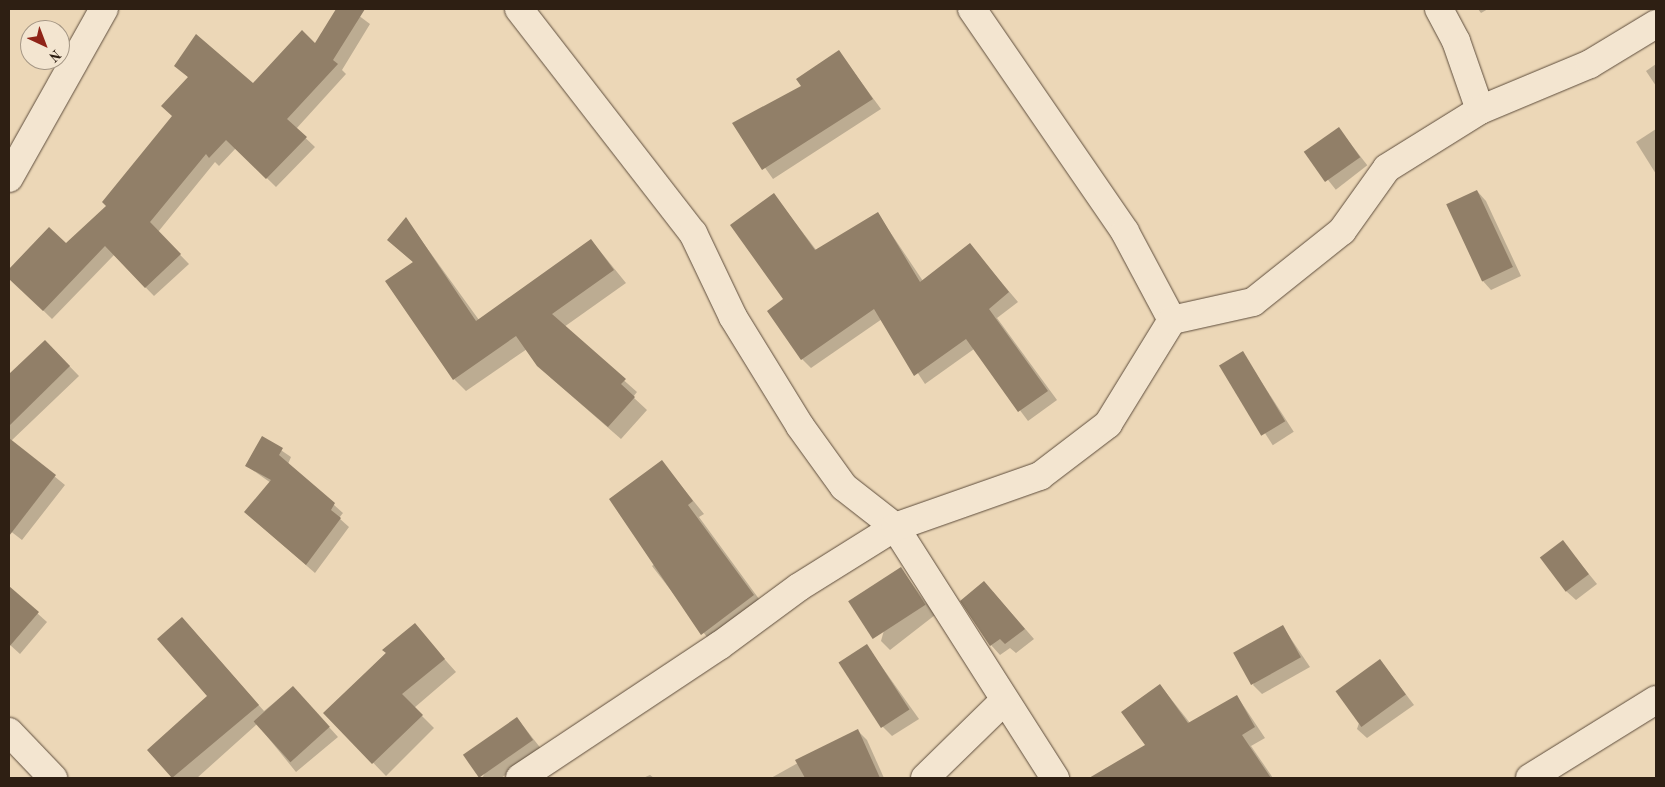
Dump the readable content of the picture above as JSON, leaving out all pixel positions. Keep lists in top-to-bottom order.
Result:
{
  "north": "bottom right"
}
